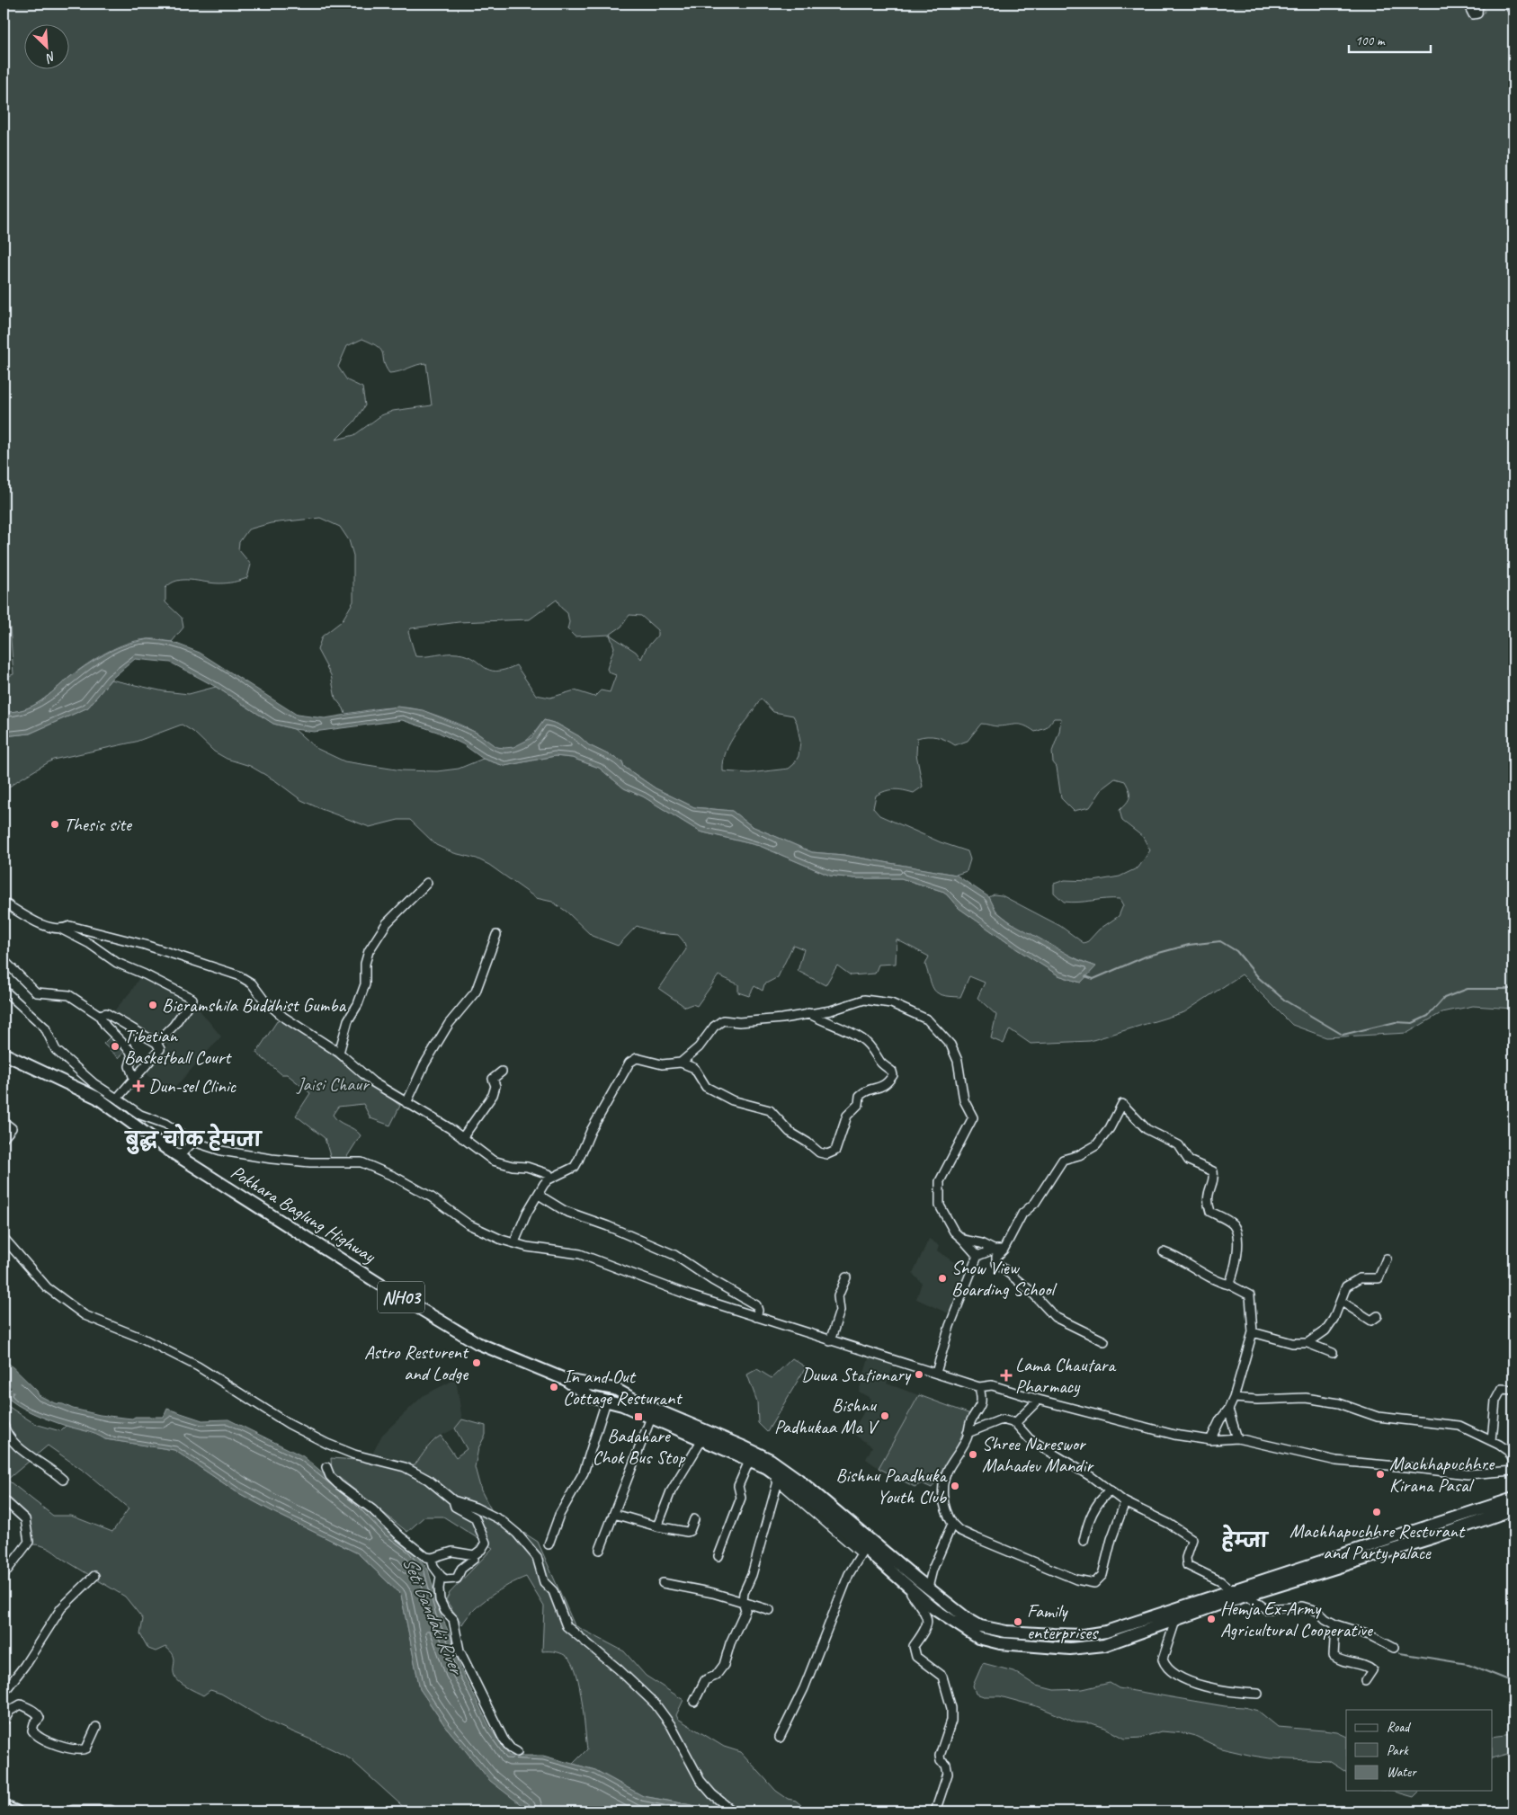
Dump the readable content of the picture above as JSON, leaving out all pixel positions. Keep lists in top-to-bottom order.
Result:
{
  "streets": {
    "highway": ["Pokhara Baglung Highway", "NH03"]
  },
  "districts": ["बुद्ध चोक हेमजा", "हेम्जा"],
  "water": ["Seti Gandaki River"],
  "parks": ["Jaisi Chaur"],
  "places": {
    "other": [
      "Thesis site",
      "Bicramshila Buddhist Gumba",
      "Tibetian Basketball Court",
      "Snow View Boarding School",
      "Astro Resturent and Lodge",
      "Duwa Stationary",
      "In and Out Cottage Resturant",
      "Bishnu Padhukaa Ma V",
      "Shree Nareswor Mahadev Mandir",
      "Machhapuchhre Kirana Pasal",
      "Bishnu Paadhuka Youth Club",
      "Machhapuchhre Resturant and Party palace",
      "Hemja Ex-Army Agricultural Cooperative",
      "Family enterprises"
    ],
    "health": ["Dun-sel Clinic", "Lama Chautara Pharmacy"],
    "transit": ["Badahare Chok Bus Stop"]
  },
  "legend": ["Road", "Park", "Water"],
  "scale_bar": "100 m",
  "north": "bottom right"
}
